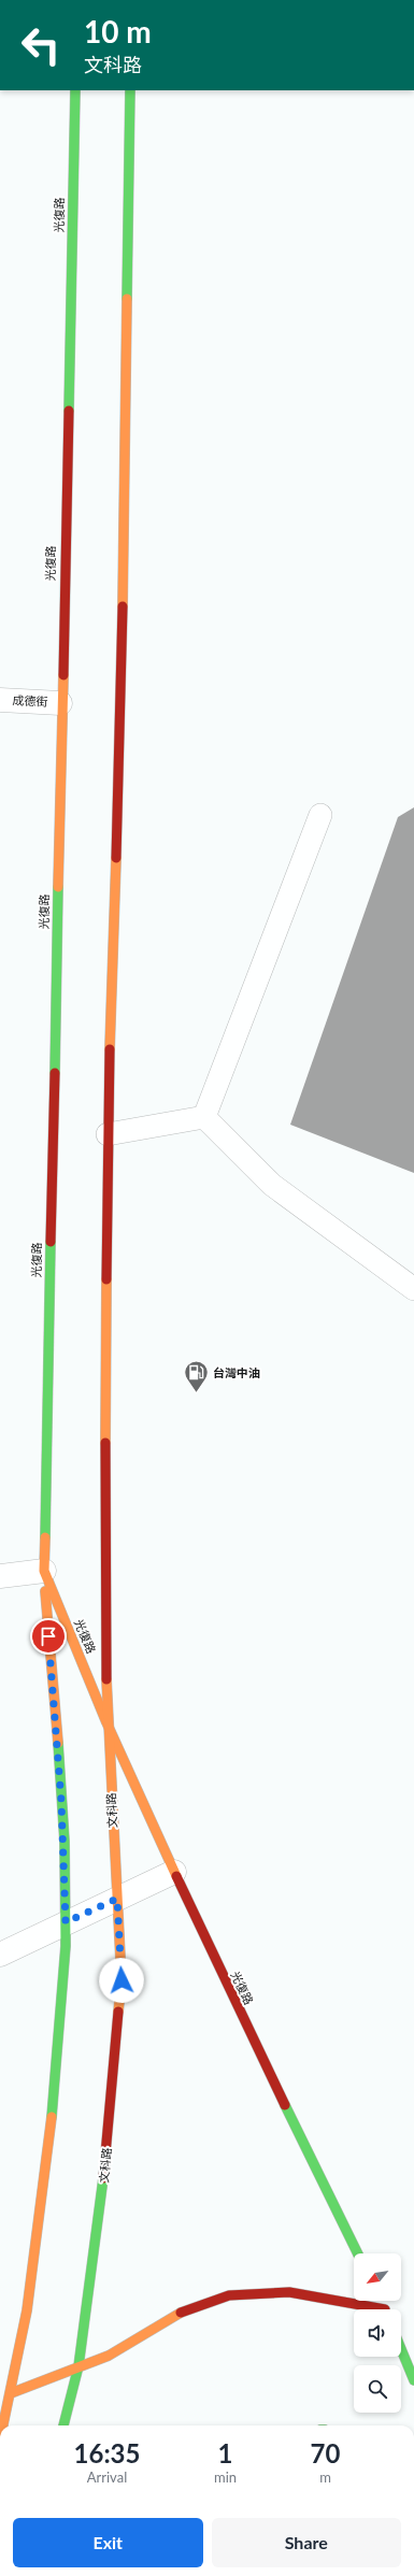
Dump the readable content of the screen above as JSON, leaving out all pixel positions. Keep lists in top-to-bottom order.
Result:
{
  "streets": {
    "main road": ["光復路", "文科路"],
    "street": ["成德街"]
  },
  "crossings": [
    ["光復路", "成德街"],
    ["光復路", "文科路"]
  ],
  "places": {
    "fuel station": ["台灣中油"]
  },
  "north": "bottom left",
  "page": {
    "turn": ["10 m", "文科路"],
    "eta": [
      "16:35",
      "Arrival",
      "1",
      "min",
      "70",
      "m"
    ],
    "buttons": ["Exit", "Share"]
  }
}
